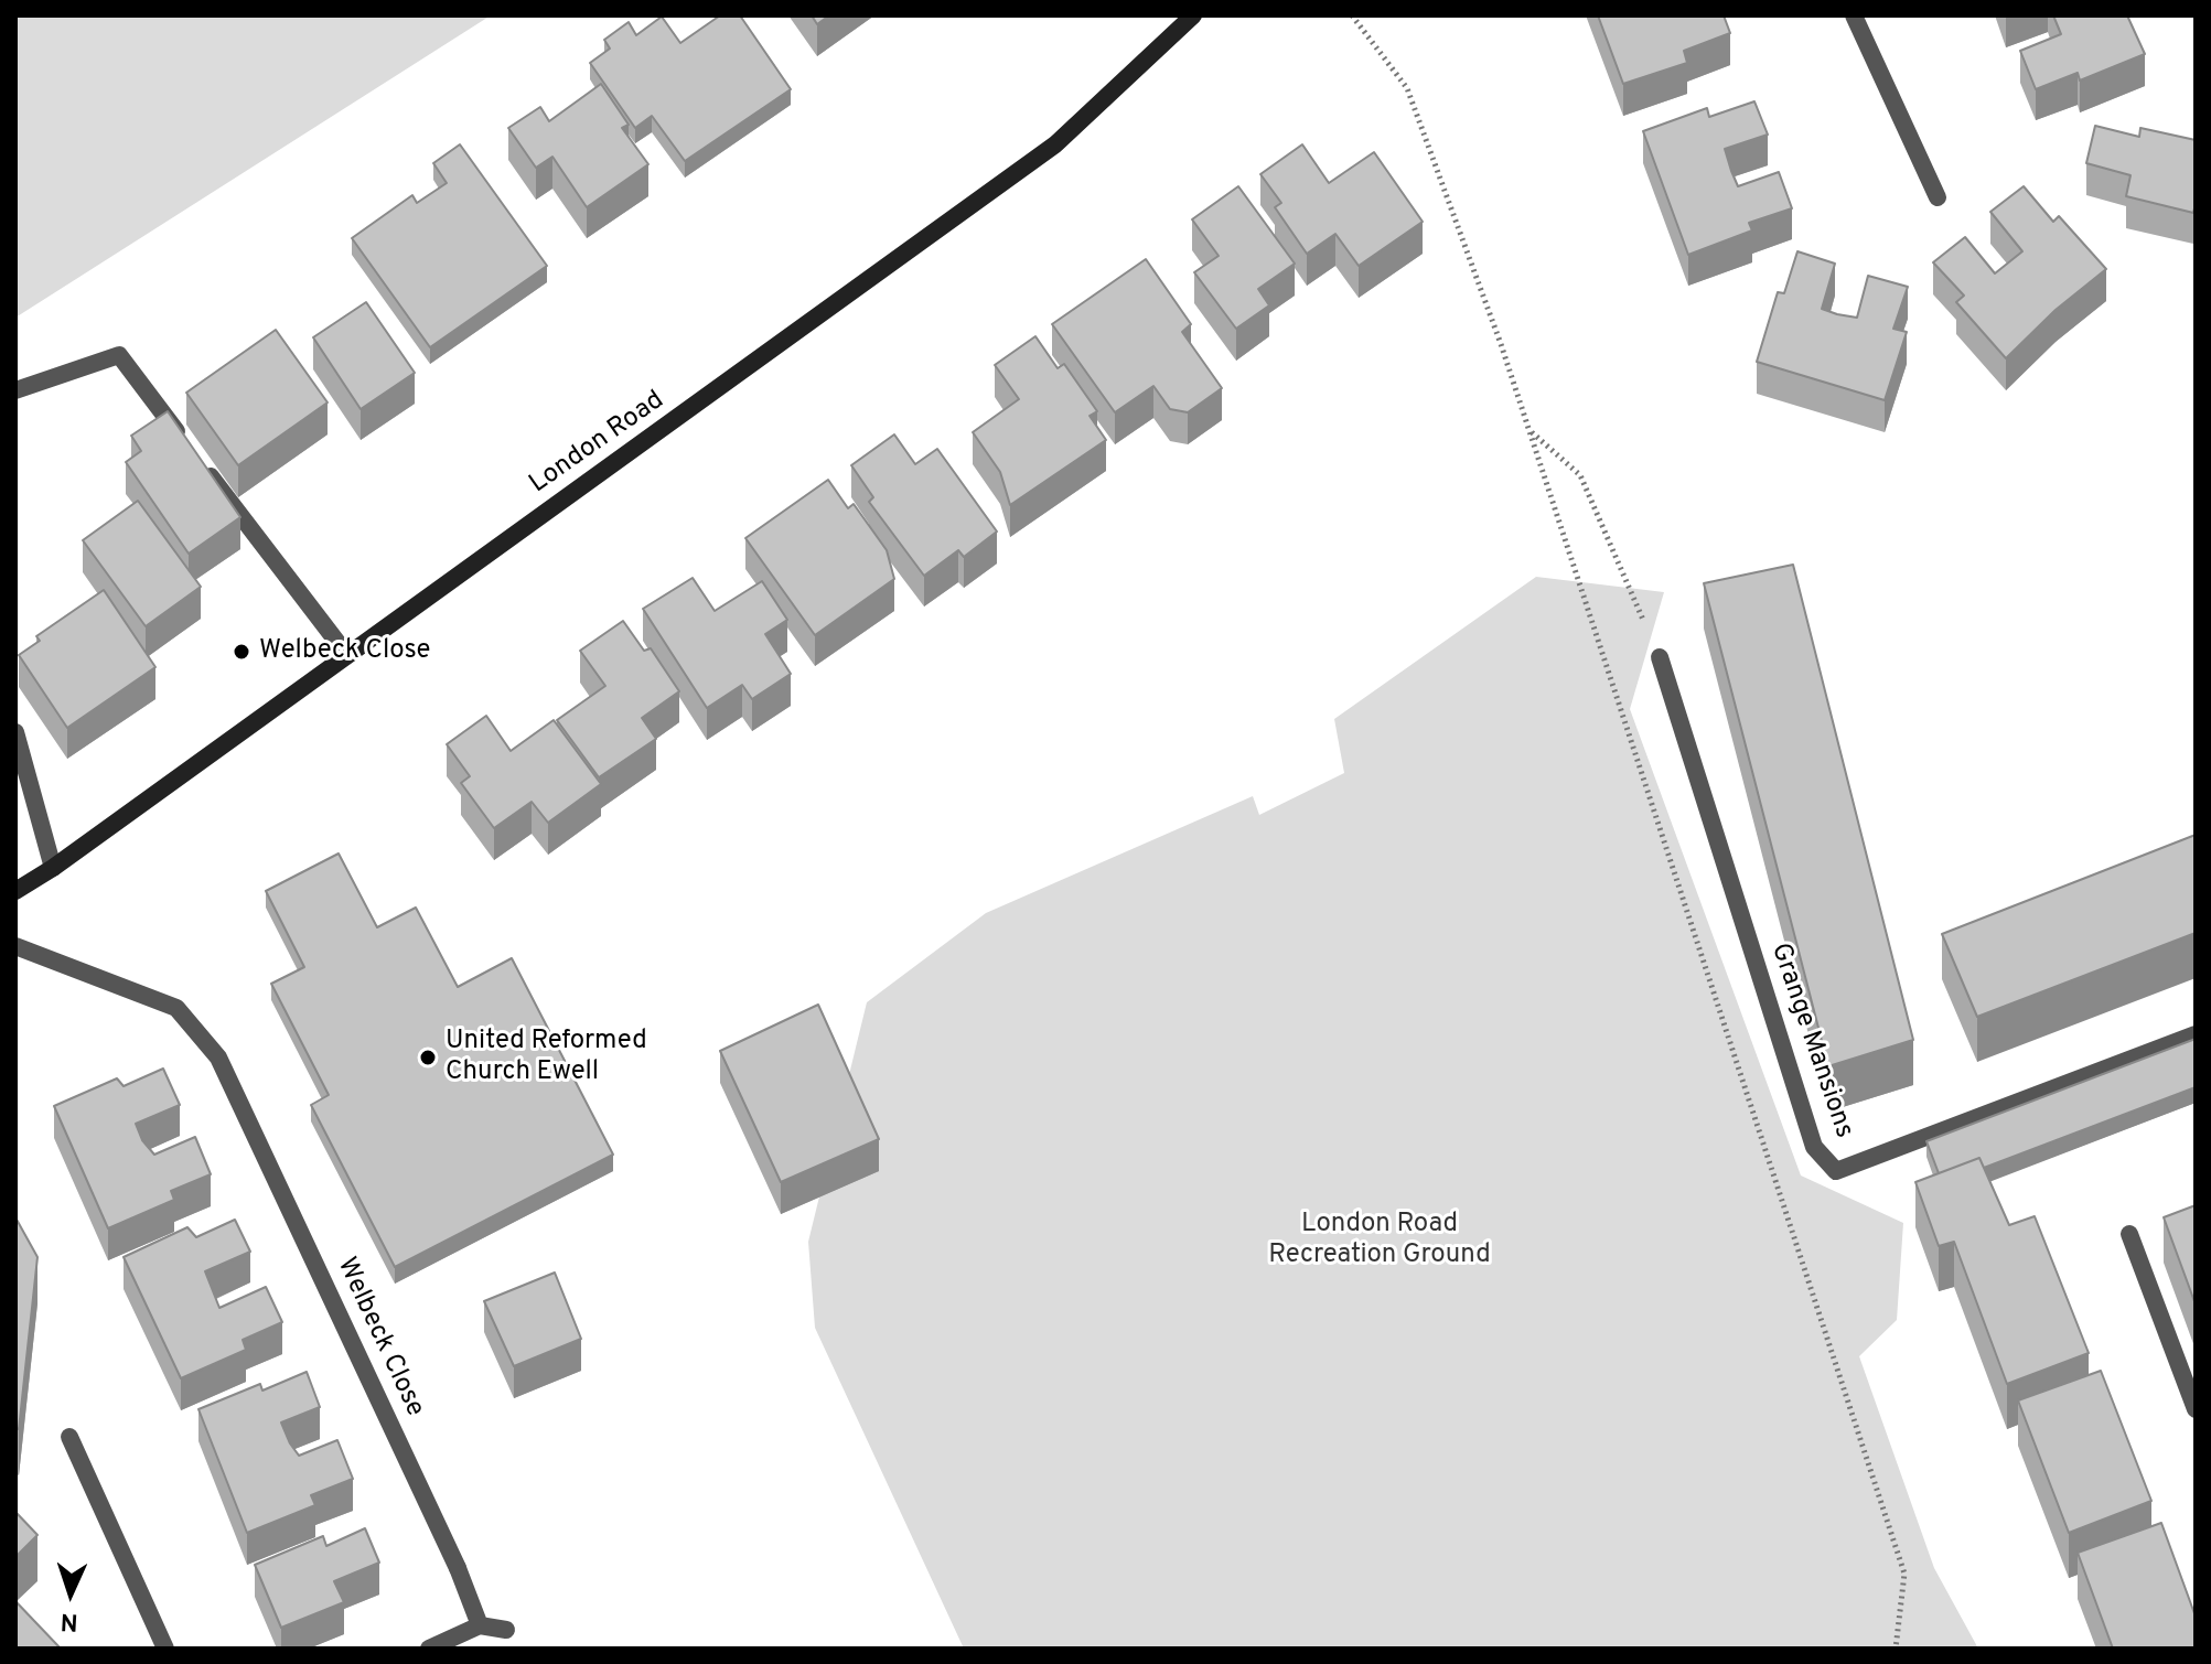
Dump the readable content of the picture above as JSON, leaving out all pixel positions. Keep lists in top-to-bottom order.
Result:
{
  "streets": {
    "main road": ["London Road"],
    "street": ["Grange Mansions", "Welbeck Close"]
  },
  "parks": ["London Road Recreation Ground"],
  "places": ["Welbeck Close", "United Reformed Church Ewell"],
  "north": "bottom"
}
